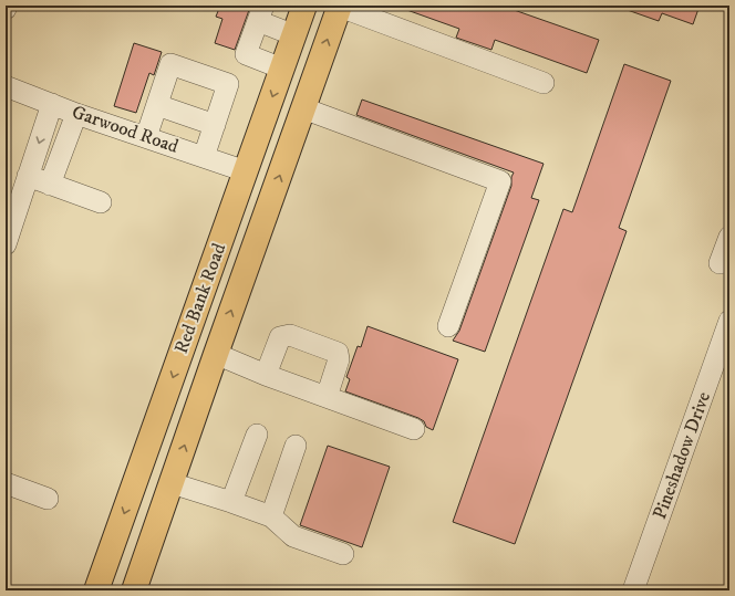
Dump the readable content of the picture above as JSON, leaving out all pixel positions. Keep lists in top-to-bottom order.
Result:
{
  "streets": {
    "main road": ["Red Bank Road"],
    "street": ["Garwood Road", "Pineshadow Drive"]
  },
  "crossings": [
    ["Garwood Road", "Red Bank Road"]
  ]
}
